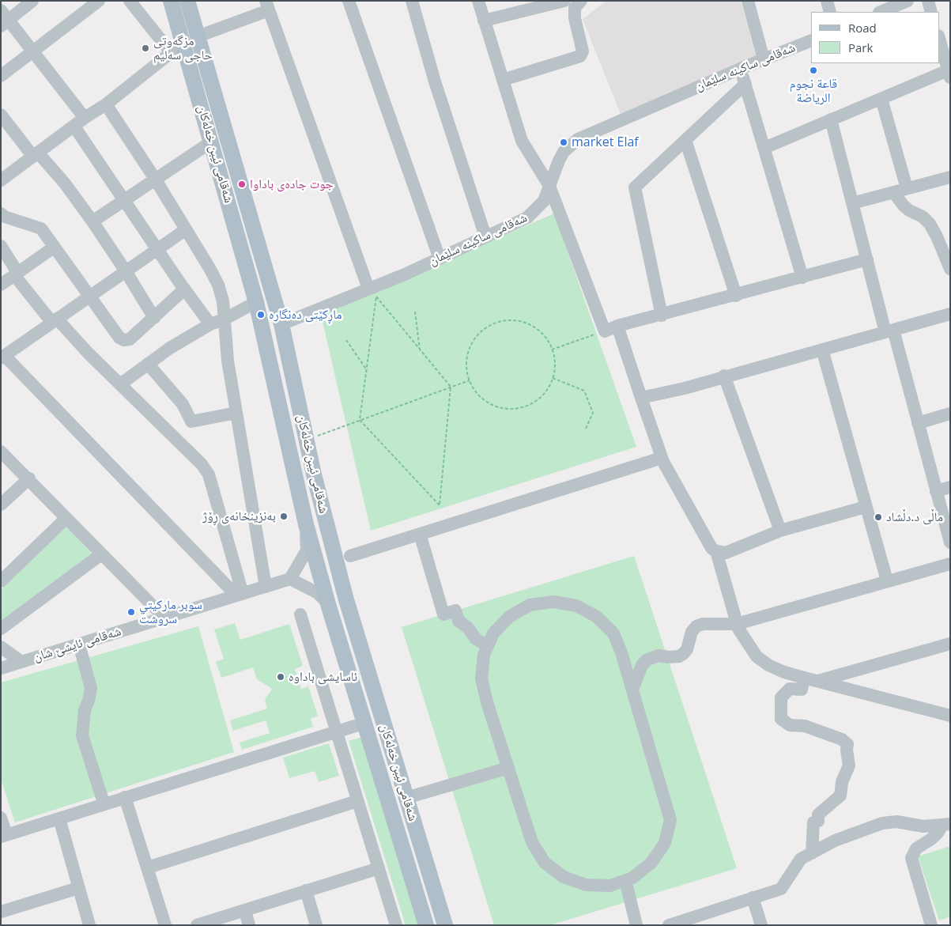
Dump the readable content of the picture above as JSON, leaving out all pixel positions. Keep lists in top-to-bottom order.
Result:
{
  "streets": {
    "main road": ["شەقامی ئیبن خەلەکان"],
    "street": ["شەقامی ساکینە سلێمان", "شەقامی ئایشێ شان"]
  },
  "crossings": [
    ["شەقامی ساکینە سلێمان", "شەقامی ئیبن خەلەکان"]
  ],
  "places": [
    "مزگەوتی حاجی سەلیم",
    "قاعة نجوم الرياضة",
    "market Elaf",
    "جوت جادەی باداوا",
    "ماڕكێتی دەنگارە",
    "بەنزینخانەی ڕۆژ",
    "ماڵی د.دڵشاد",
    "سوبر ماركيتي سروشت",
    "ئاسايشى باداوه"
  ],
  "legend": ["Road", "Park"]
}
